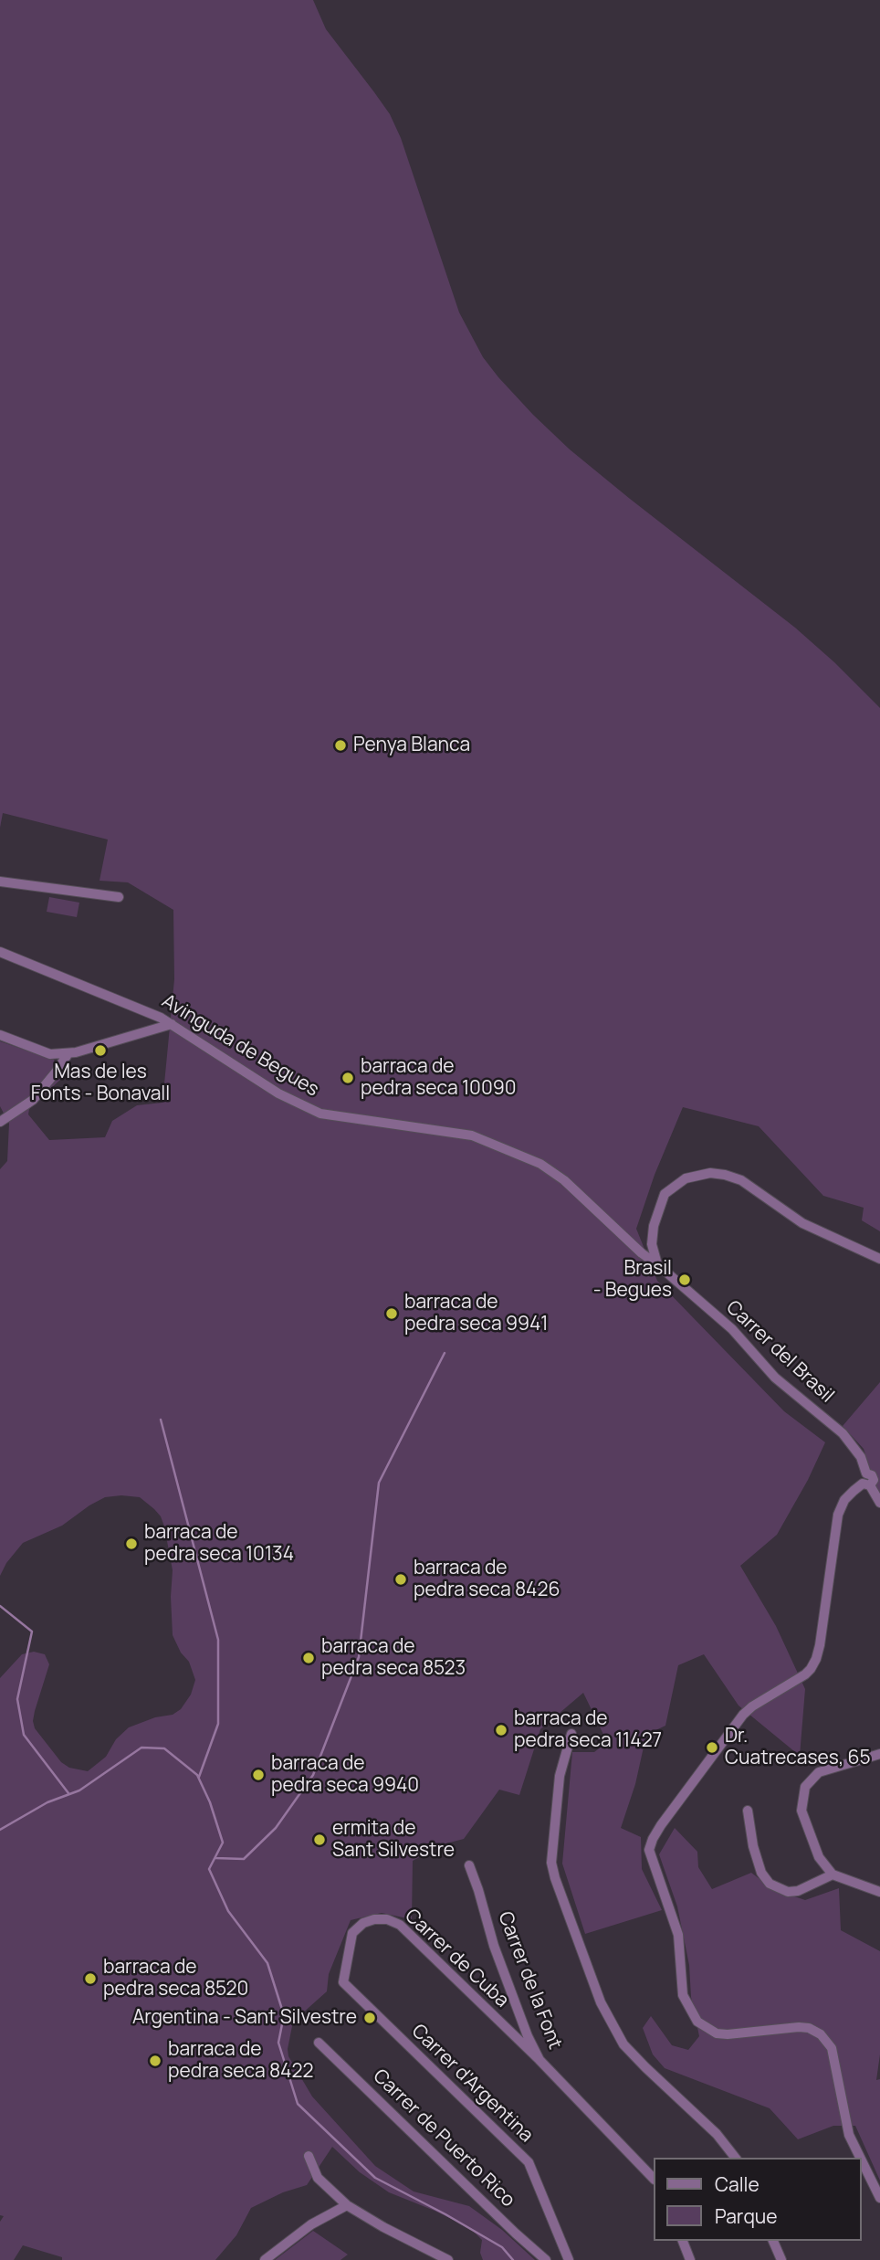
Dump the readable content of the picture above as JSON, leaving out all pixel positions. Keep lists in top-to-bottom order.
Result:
{
  "streets": {
    "street": [
      "Avinguda de Begues",
      "Carrer del Brasil",
      "Carrer de Cuba",
      "Carrer de la Font",
      "Carrer d'Argentina",
      "Carrer de Puerto Rico"
    ]
  },
  "crossings": [
    ["Avinguda de Begues", "Carrer del Brasil"],
    ["Carrer de Cuba", "Carrer de la Font"],
    ["Carrer de Cuba", "Carrer d'Argentina"]
  ],
  "places": [
    "Penya Blanca",
    "Mas de les Fonts - Bonavall",
    "barraca de pedra seca 10090",
    "Brasil - Begues",
    "barraca de pedra seca 9941",
    "barraca de pedra seca 10134",
    "barraca de pedra seca 8426",
    "barraca de pedra seca 8523",
    "barraca de pedra seca 11427",
    "Dr. Cuatrecases, 65",
    "barraca de pedra seca 9940",
    "ermita de Sant Silvestre",
    "barraca de pedra seca 8520",
    "Argentina - Sant Silvestre",
    "barraca de pedra seca 8422"
  ],
  "legend": ["Calle", "Parque"]
}
